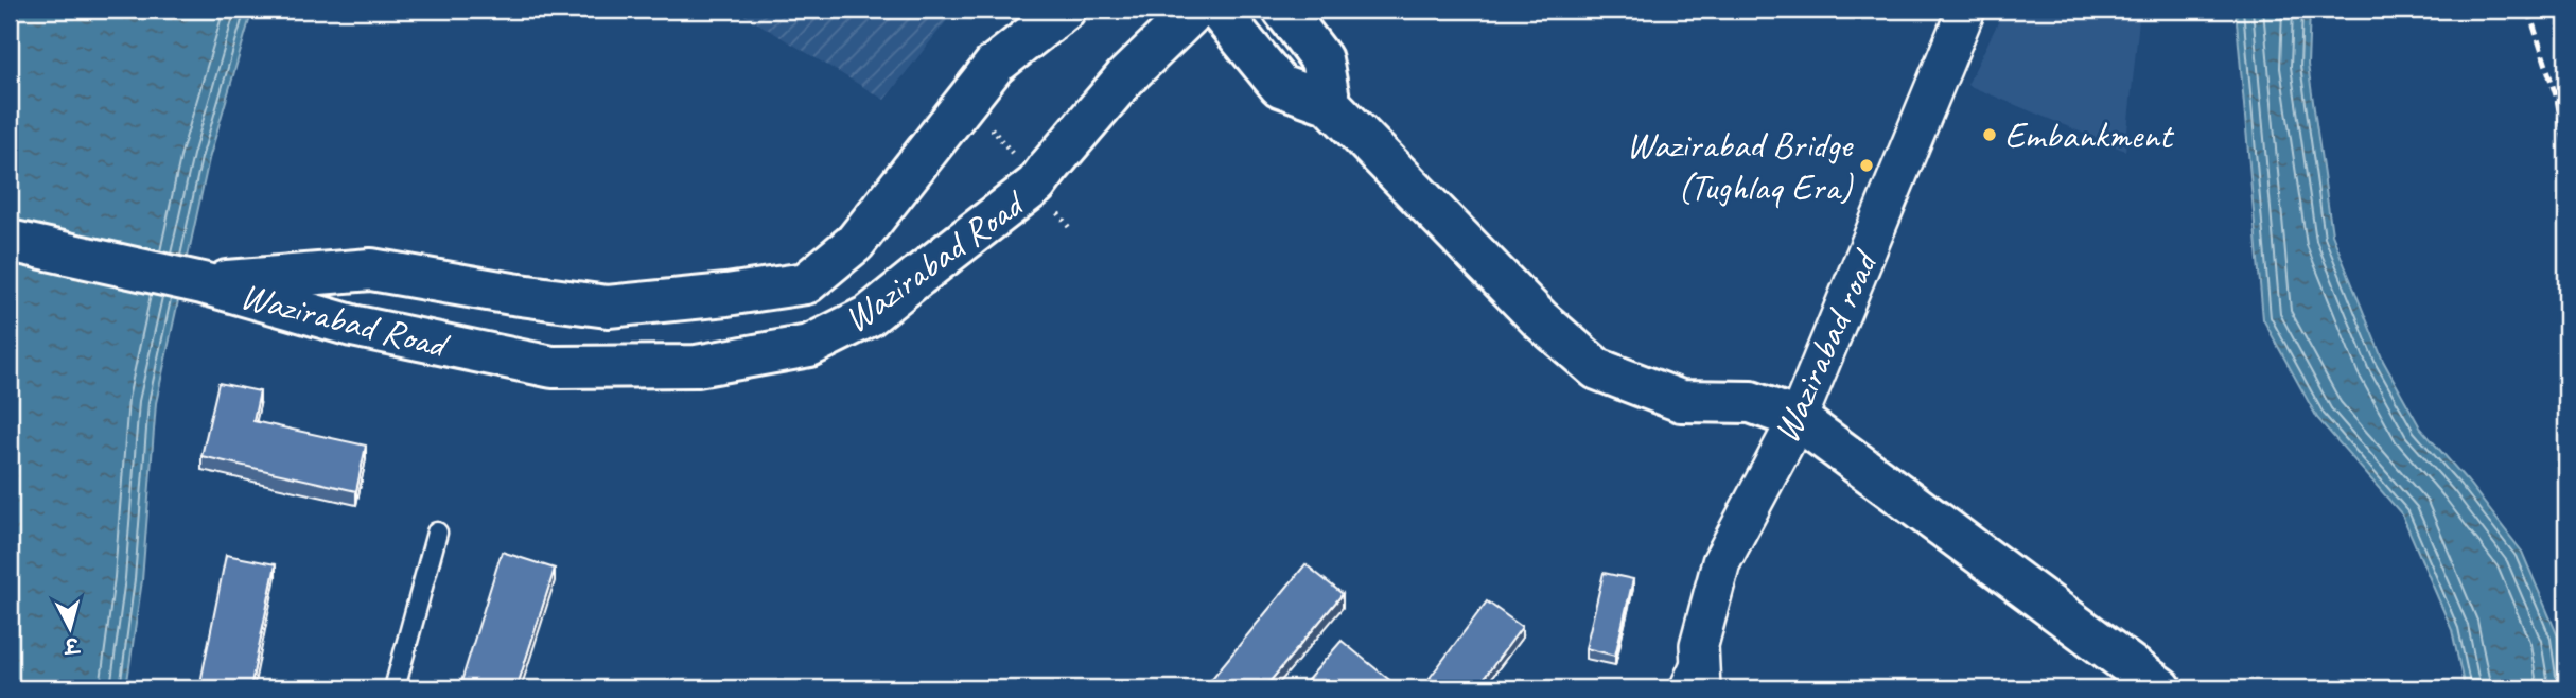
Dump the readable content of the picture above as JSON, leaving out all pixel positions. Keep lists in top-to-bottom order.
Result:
{
  "streets": {
    "main road": ["Wazirabad Road"],
    "street": ["Wazirabad road"]
  },
  "places": ["Embankment", "Wazirabad Bridge (Tughlaq Era)"],
  "north": "bottom"
}
